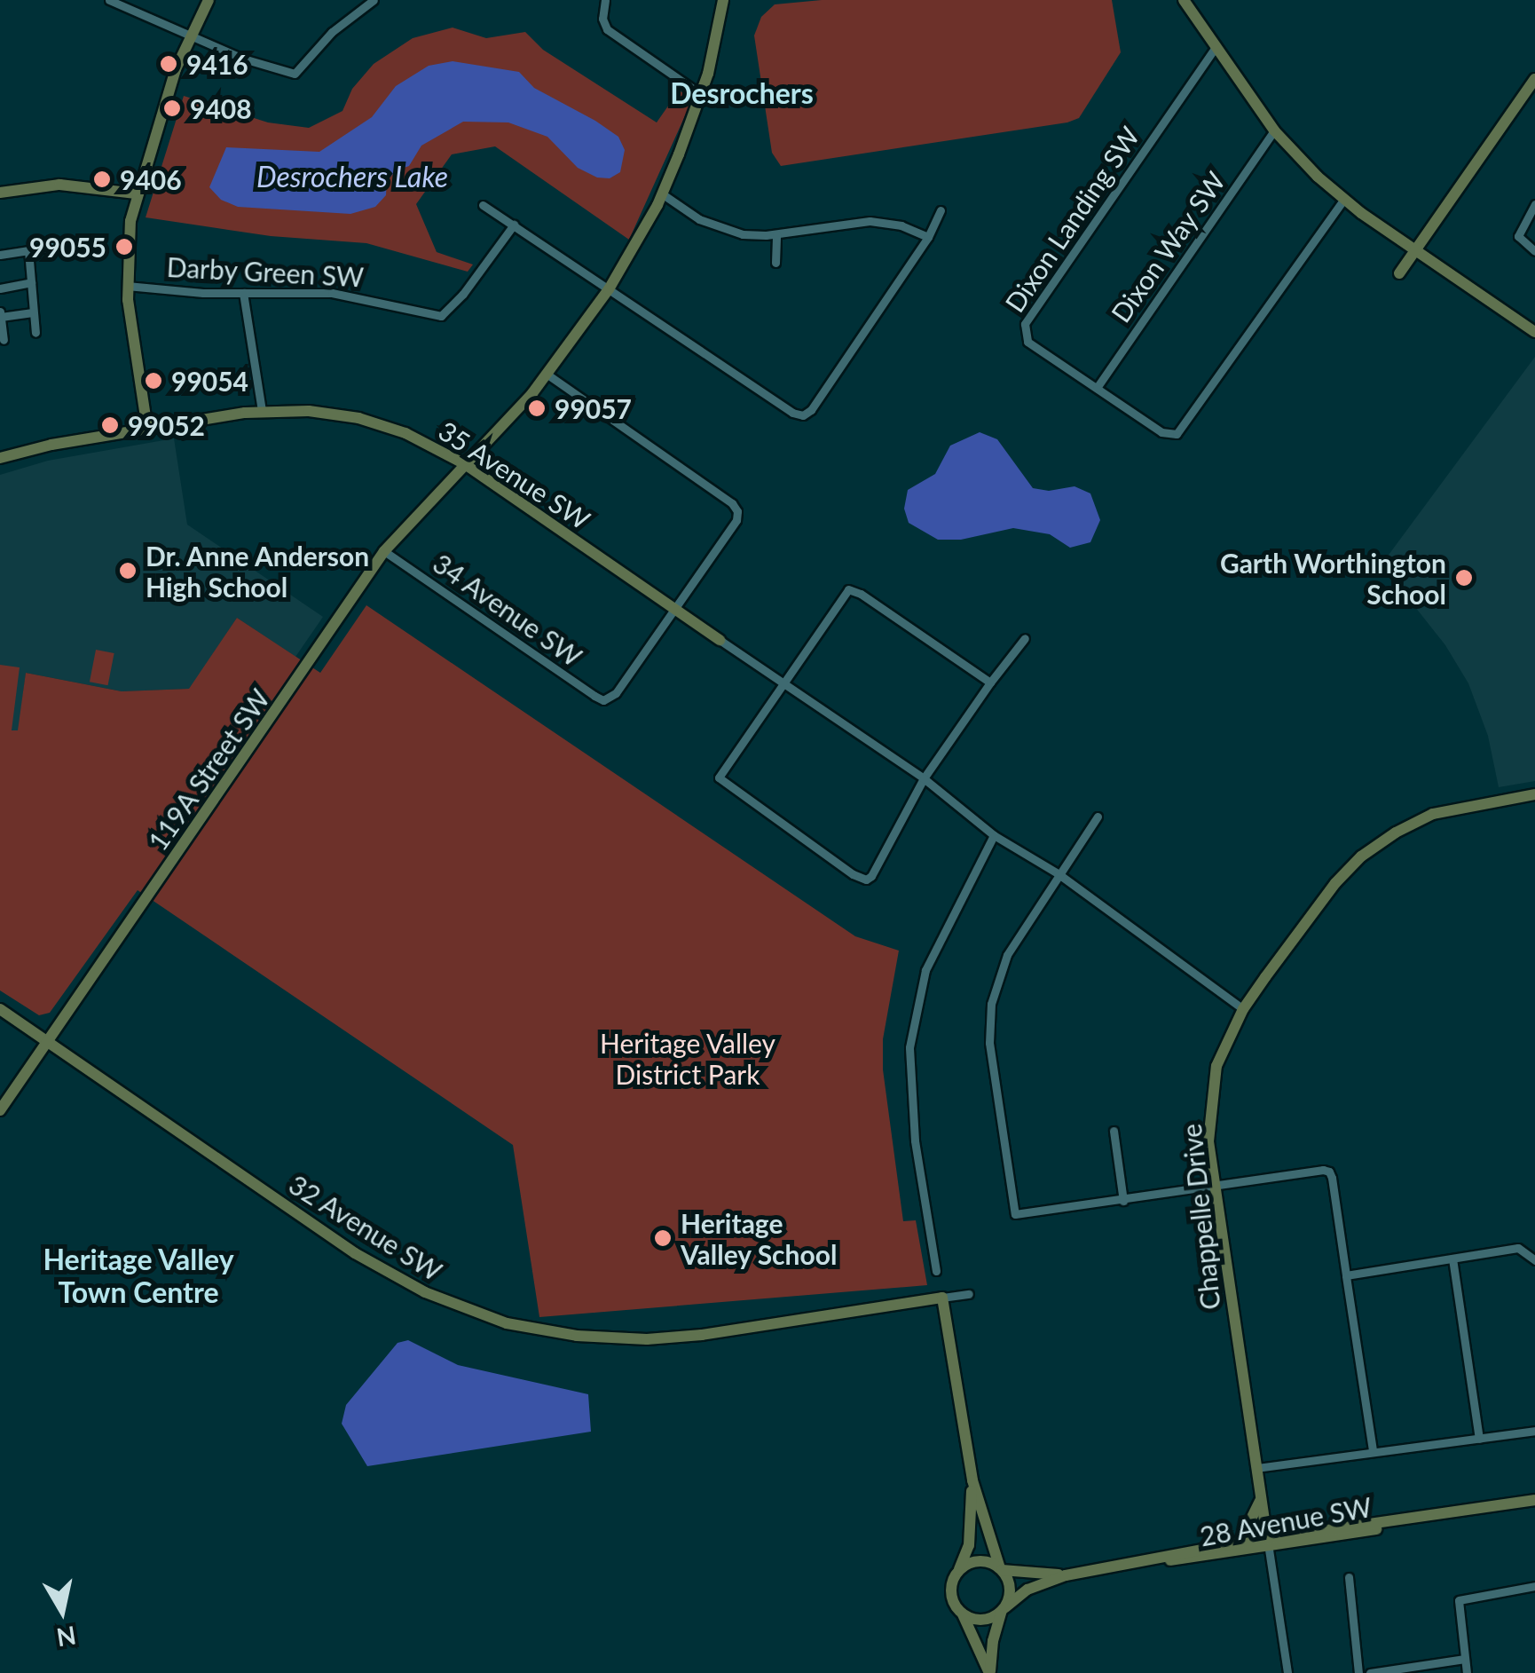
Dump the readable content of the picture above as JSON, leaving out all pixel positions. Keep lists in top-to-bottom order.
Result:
{
  "streets": {
    "street": [
      "Dixon Landing SW",
      "Dixon Way SW",
      "Darby Green SW",
      "35 Avenue SW",
      "34 Avenue SW",
      "119A Street SW",
      "Chappelle Drive",
      "32 Avenue SW",
      "28 Avenue SW"
    ]
  },
  "crossings": [
    ["Dixon Landing SW", "Dixon Way SW"],
    ["35 Avenue SW", "34 Avenue SW"],
    ["35 Avenue SW", "119A Street SW"],
    ["34 Avenue SW", "119A Street SW"],
    ["119A Street SW", "32 Avenue SW"],
    ["Chappelle Drive", "28 Avenue SW"]
  ],
  "districts": ["Desrochers", "Heritage Valley Town Centre"],
  "water": ["Desrochers Lake"],
  "parks": ["Heritage Valley District Park"],
  "places": [
    "9416",
    "9408",
    "9406",
    "99055",
    "99054",
    "99057",
    "99052",
    "Dr. Anne Anderson High School",
    "Garth Worthington School",
    "Heritage Valley School"
  ],
  "north": "bottom"
}
